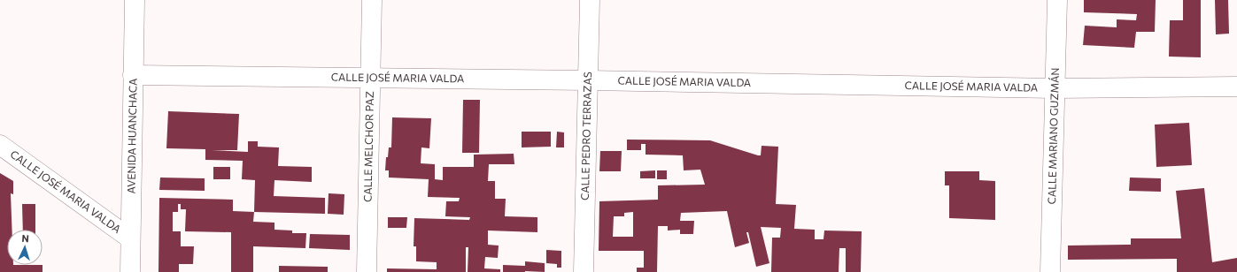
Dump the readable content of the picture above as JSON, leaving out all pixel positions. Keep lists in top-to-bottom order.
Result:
{
  "streets": {
    "street": [
      "CALLE JOSÉ MARIA VALDA",
      "AVENIDA HUANCHACA",
      "CALLE PEDRO TERRAZAS",
      "CALLE MARIANO GUZMÁN",
      "CALLE MELCHOR PAZ"
    ]
  },
  "crossings": [
    ["CALLE JOSÉ MARIA VALDA", "AVENIDA HUANCHACA"],
    ["CALLE JOSÉ MARIA VALDA", "CALLE PEDRO TERRAZAS"],
    ["CALLE JOSÉ MARIA VALDA", "CALLE MARIANO GUZMÁN"],
    ["CALLE JOSÉ MARIA VALDA", "CALLE MELCHOR PAZ"]
  ],
  "north": "top"
}
